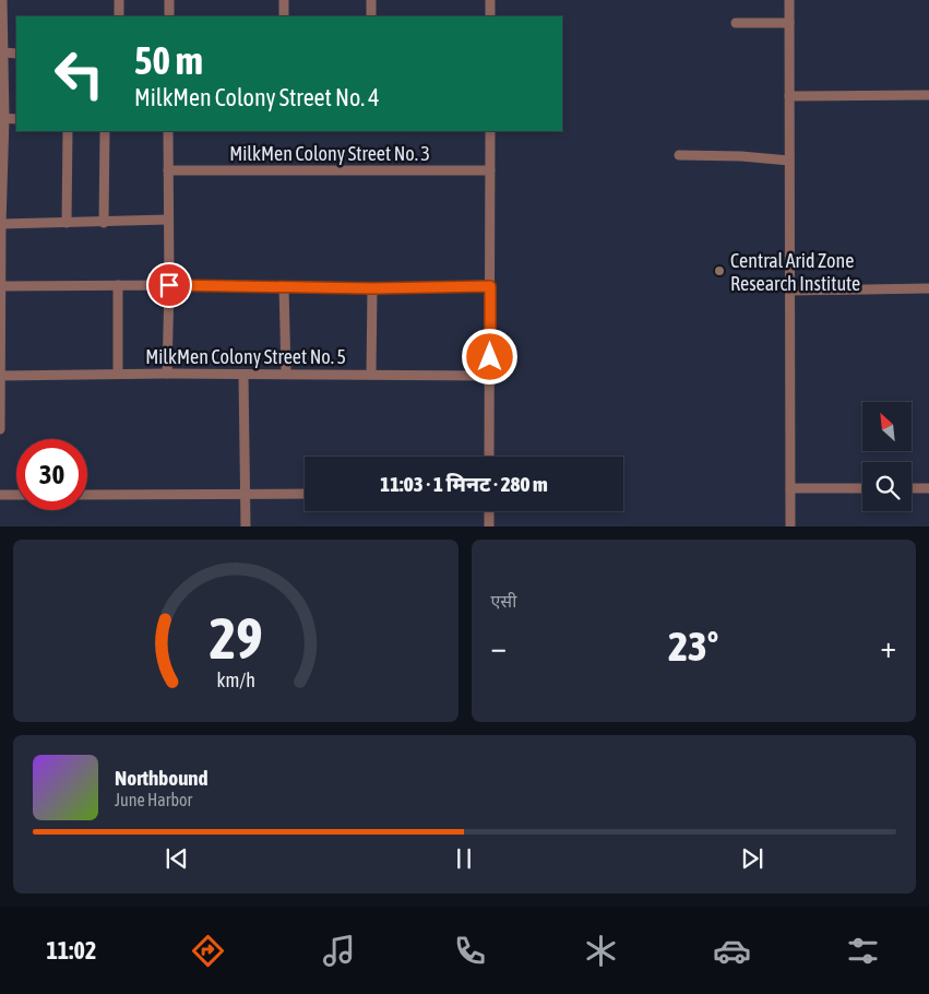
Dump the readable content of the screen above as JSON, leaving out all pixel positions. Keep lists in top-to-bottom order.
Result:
{
  "streets": {
    "street": ["MilkMen Colony Street No. 3", "MilkMen Colony Street No. 5"]
  },
  "places": ["Central Arid Zone Research Institute"],
  "north": "top left",
  "page": {
    "turn": ["50 m", "MilkMen Colony Street No. 4"],
    "limit": "30",
    "trip": "11:03 · 1 मिनट · 280 m",
    "tile": "एसी",
    "heat": ["−", "23°", "+"],
    "song": ["Northbound", "June Harbor"],
    "tabs": "11:02",
    "gauge": ["29", "km/h"]
  }
}
